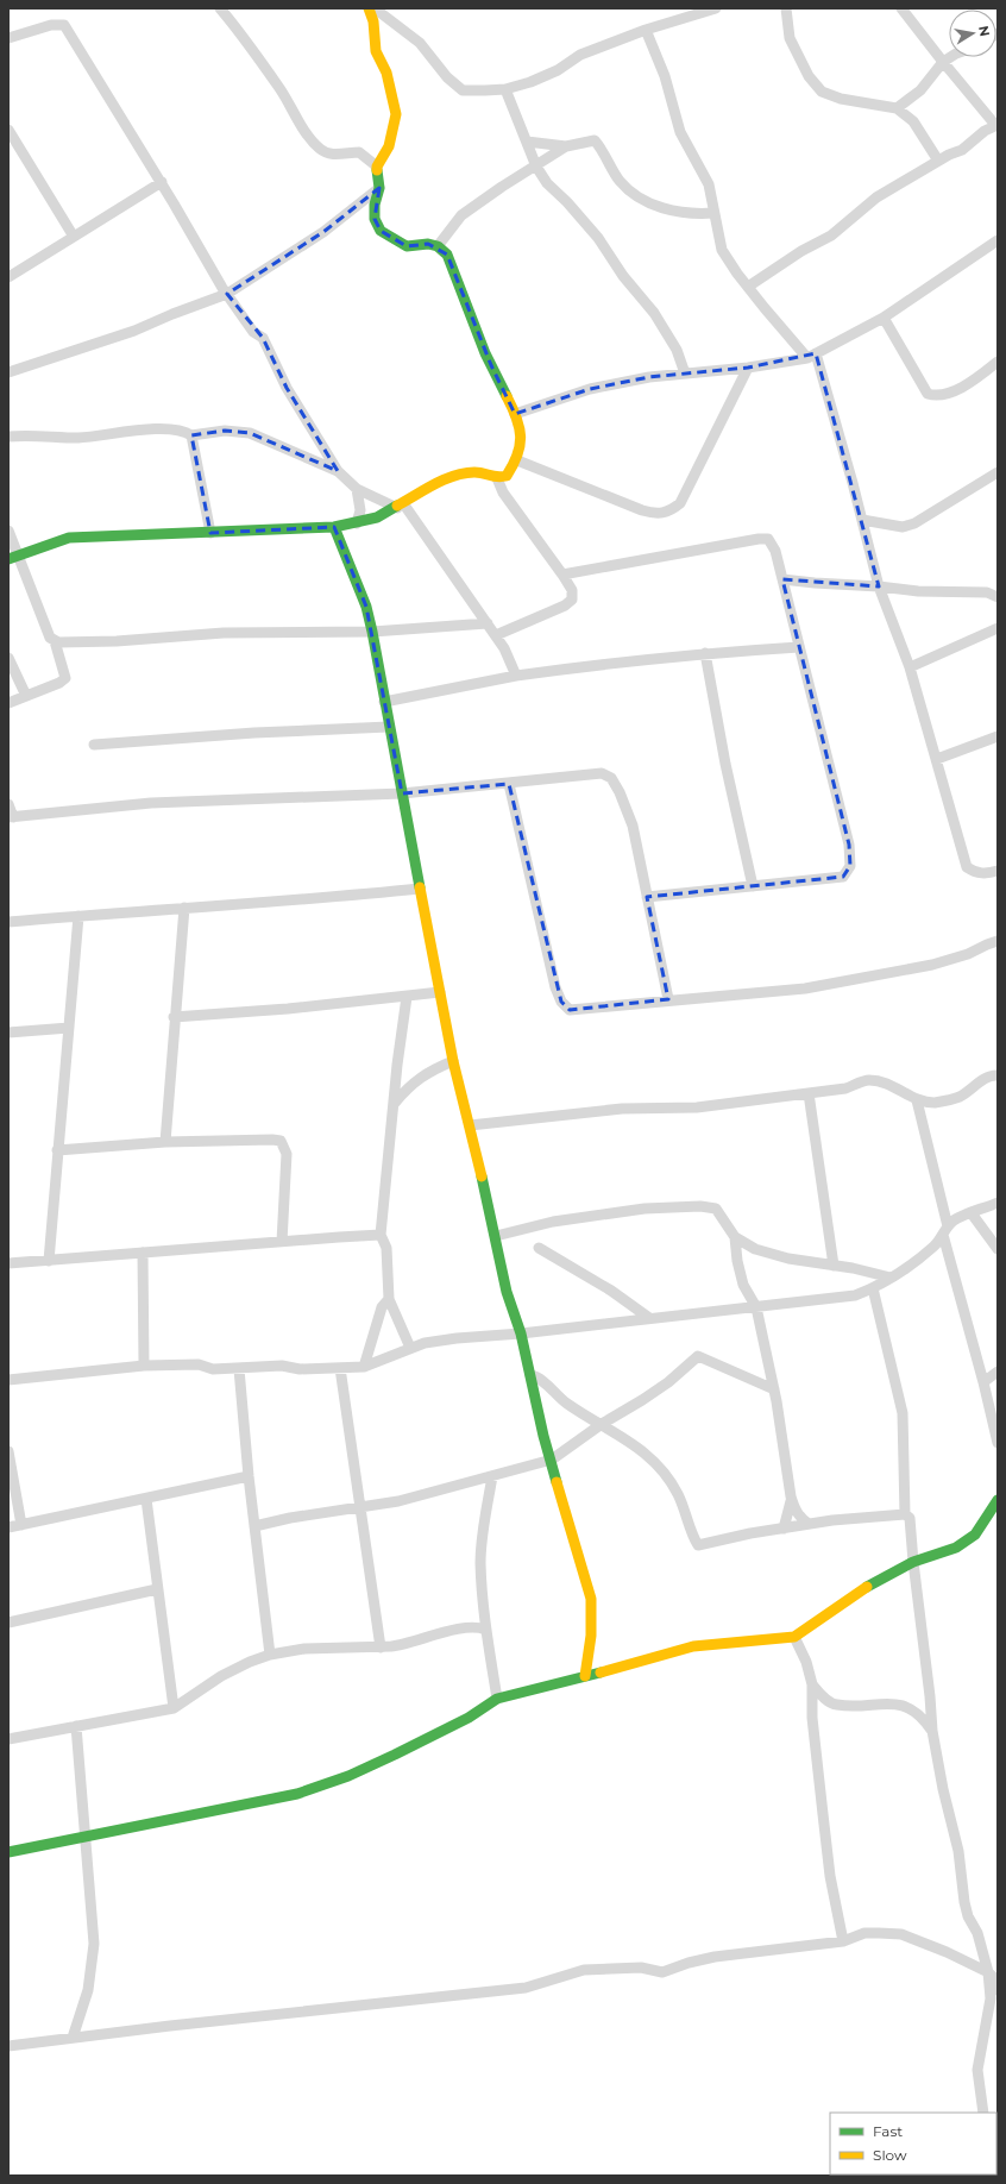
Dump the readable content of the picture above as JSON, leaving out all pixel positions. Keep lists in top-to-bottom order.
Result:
{
  "legend": ["Fast", "Slow"],
  "north": "right"
}
